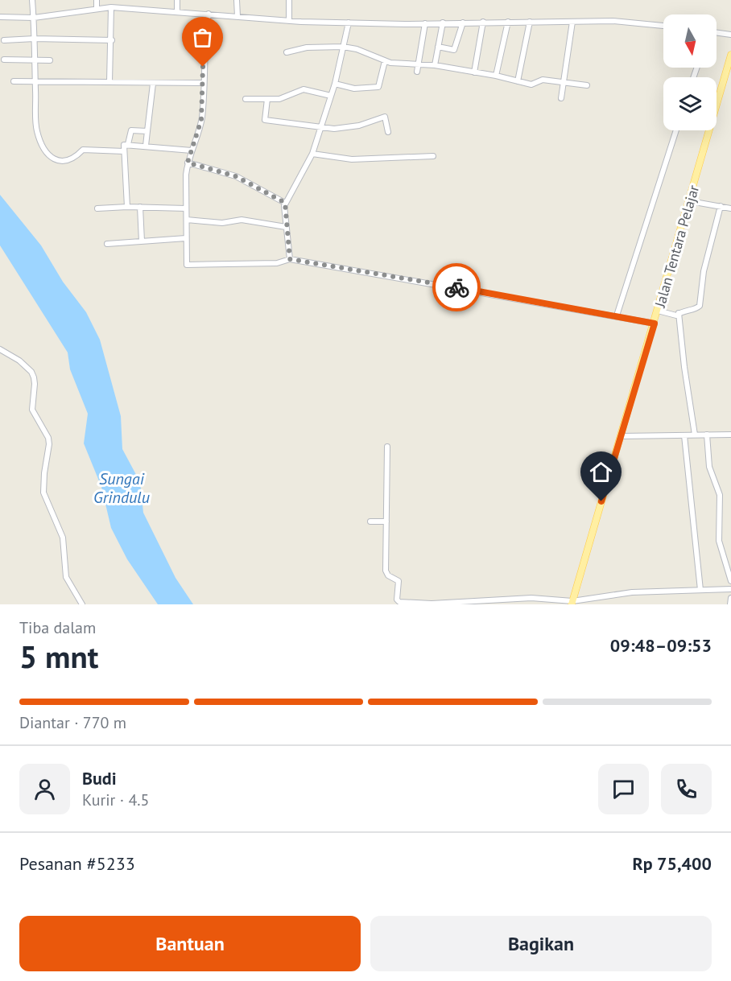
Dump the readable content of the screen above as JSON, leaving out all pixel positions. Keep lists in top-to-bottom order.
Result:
{
  "streets": {
    "main road": ["Jalan Tentara Pelajar"]
  },
  "water": ["Sungai Grindulu"],
  "north": "bottom",
  "page": {
    "heading": ["5 mnt", "Tiba dalam", "09:48–09:53"],
    "panel": [
      "Budi",
      "Kurir · 4.5",
      "Pesanan #5233",
      "Rp 75,400"
    ],
    "bar": "Diantar · 770 m",
    "buttons": ["Bantuan", "Bagikan"]
  }
}
